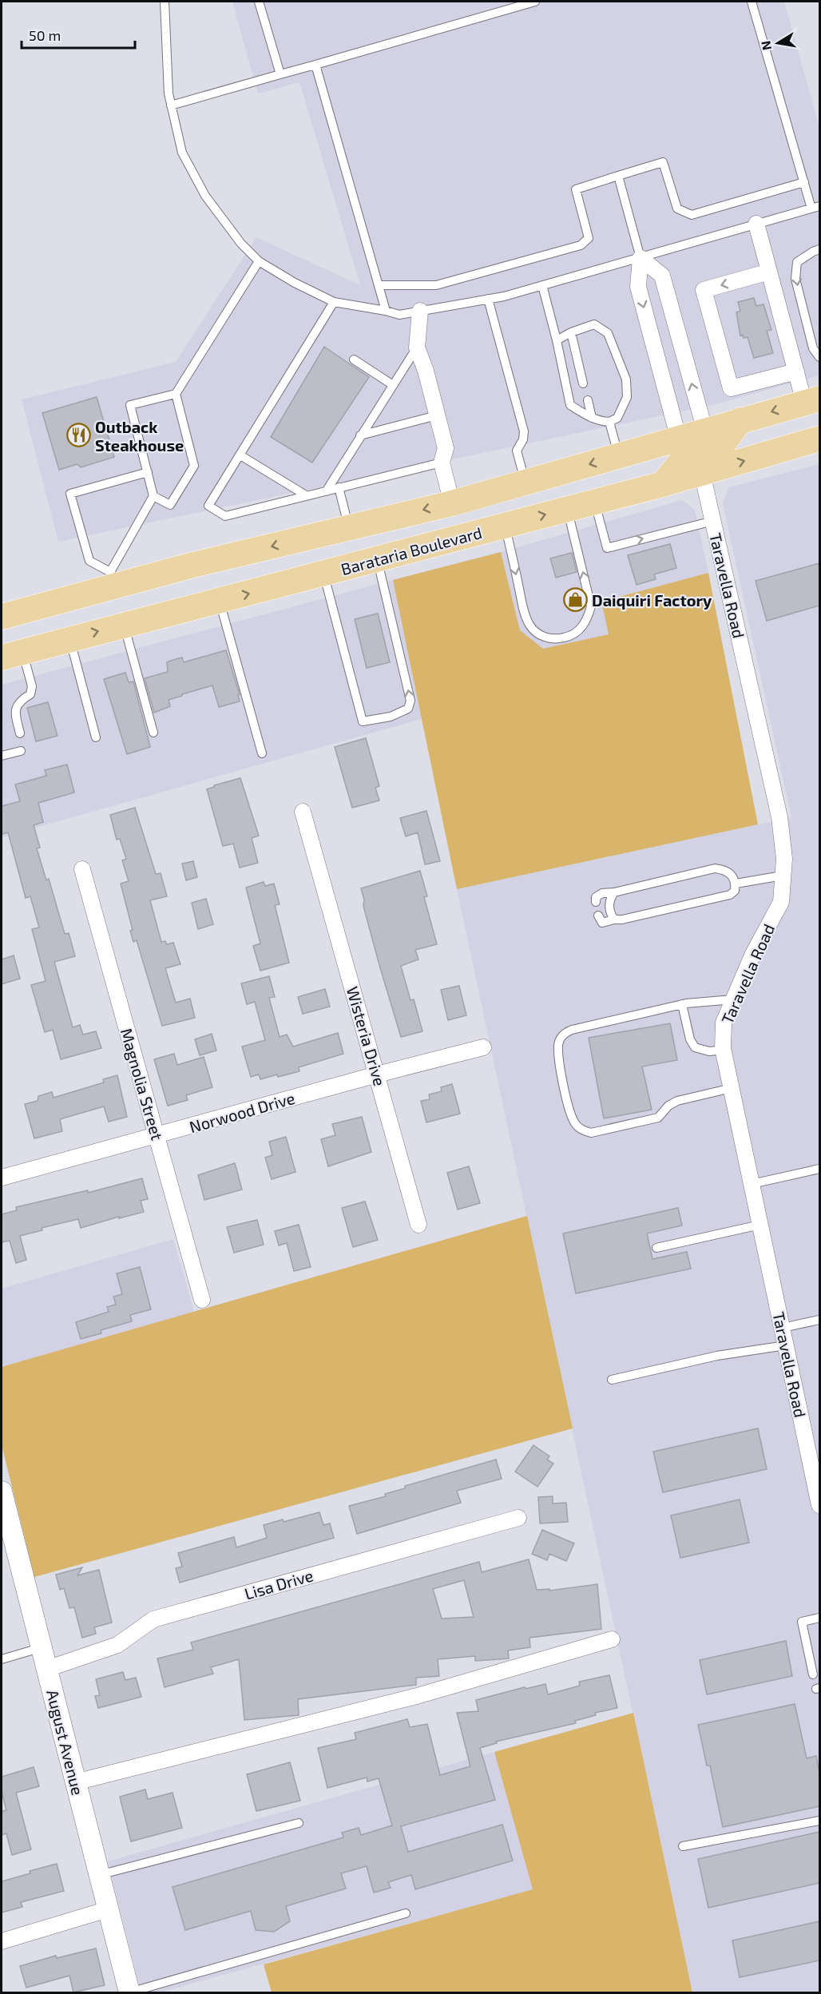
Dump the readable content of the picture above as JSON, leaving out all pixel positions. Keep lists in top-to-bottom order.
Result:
{
  "streets": {
    "main road": ["Barataria Boulevard"],
    "street": [
      "Taravella Road",
      "Wisteria Drive",
      "Magnolia Street",
      "Norwood Drive",
      "Lisa Drive",
      "August Avenue"
    ]
  },
  "crossings": [
    ["Barataria Boulevard", "Taravella Road"],
    ["Wisteria Drive", "Norwood Drive"],
    ["Magnolia Street", "Norwood Drive"],
    ["Lisa Drive", "August Avenue"]
  ],
  "places": {
    "restaurant": ["Outback Steakhouse"],
    "shop": ["Daiquiri Factory"]
  },
  "scale_bar": "50 m",
  "north": "left"
}
